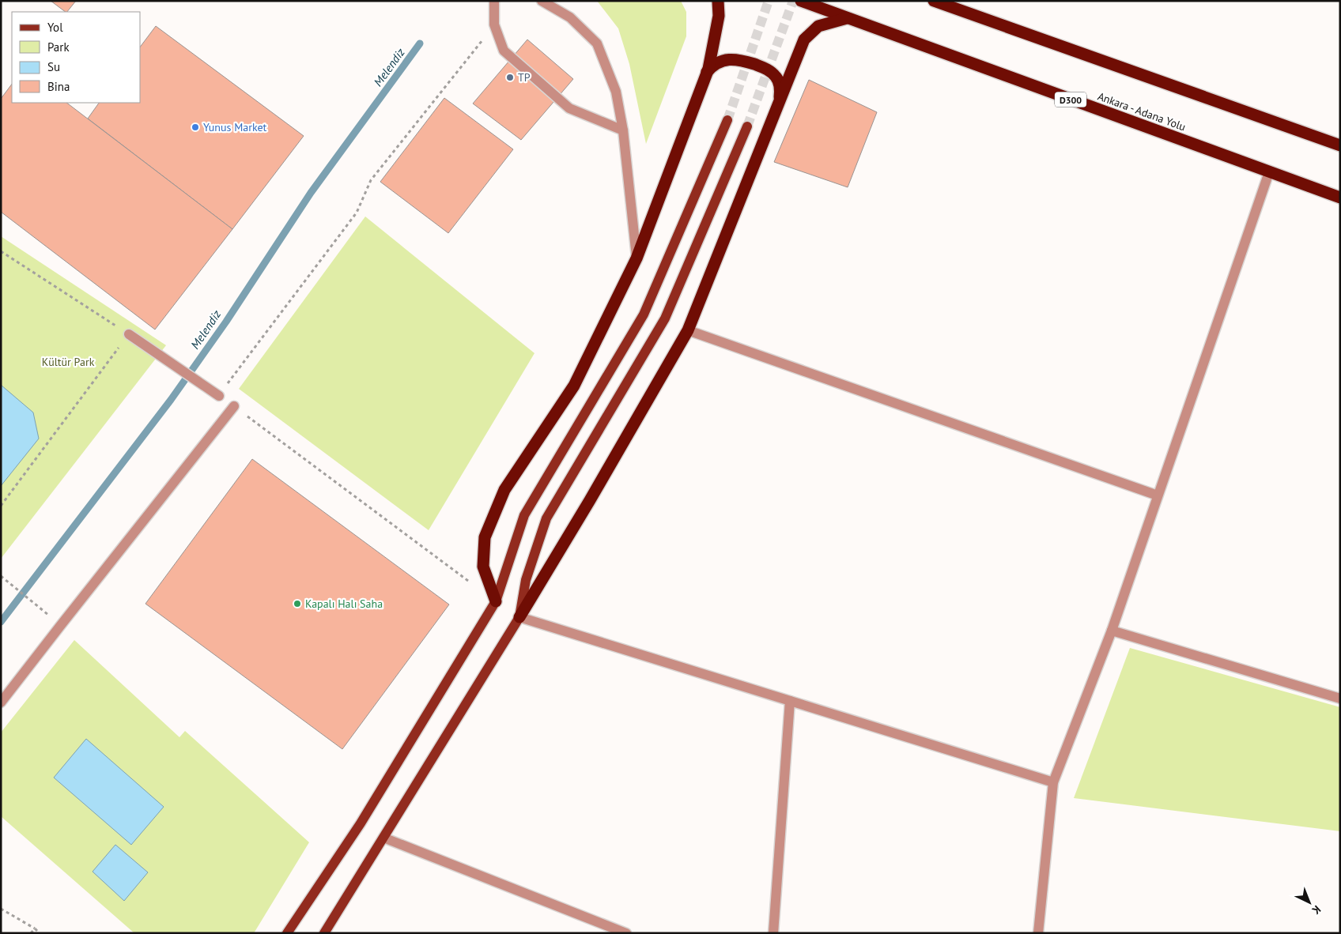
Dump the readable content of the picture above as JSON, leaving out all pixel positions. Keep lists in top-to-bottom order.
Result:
{
  "streets": {
    "highway": ["D300", "Ankara - Adana Yolu"]
  },
  "water": ["Melendiz"],
  "parks": ["Kültür Park"],
  "places": ["TP", "Yunus Market", "Kapalı Halı Saha"],
  "legend": [
    "Yol",
    "Park",
    "Su",
    "Bina"
  ],
  "north": "bottom right"
}
